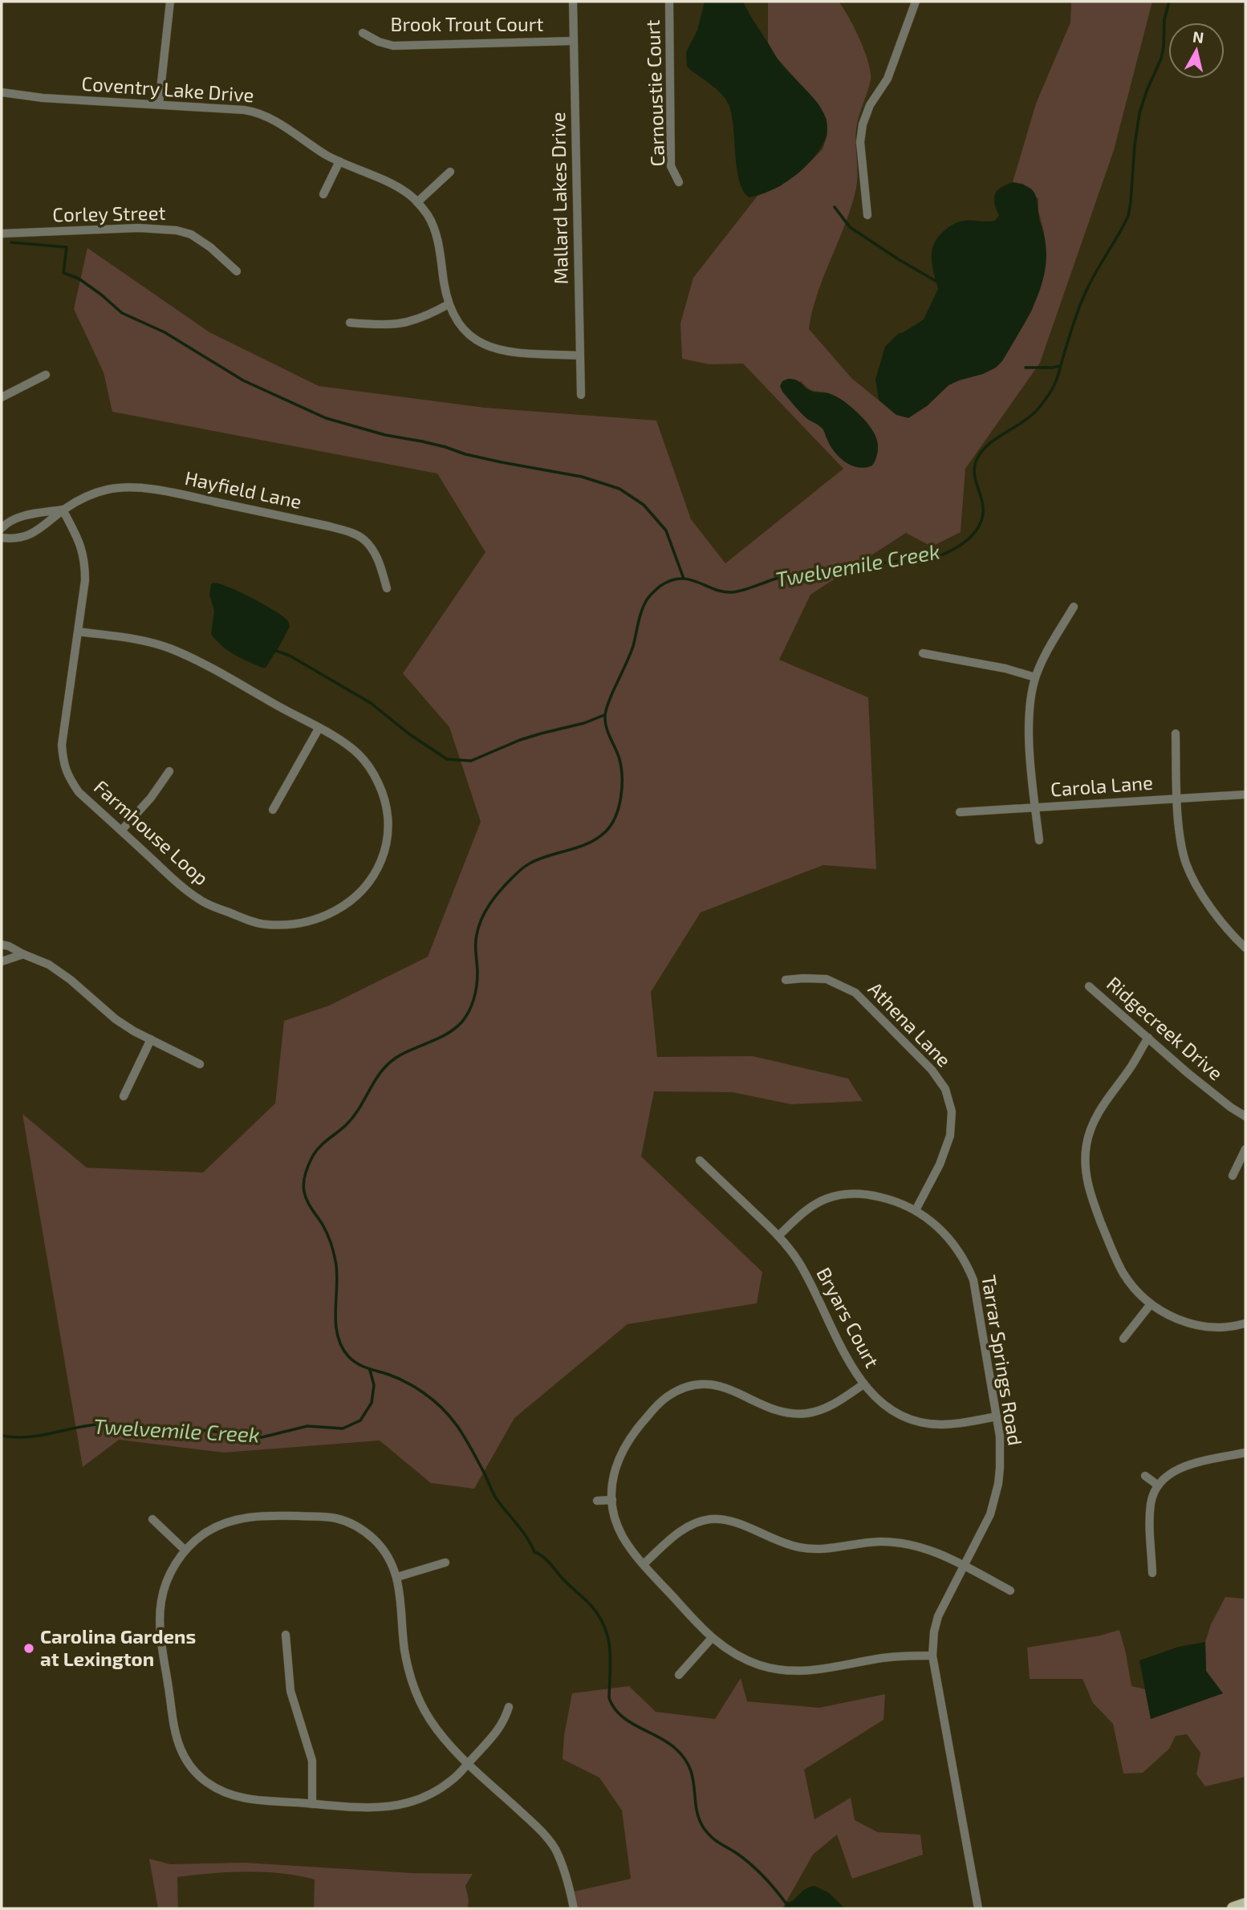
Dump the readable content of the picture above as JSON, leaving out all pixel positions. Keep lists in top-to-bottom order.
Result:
{
  "streets": {
    "street": [
      "Brook Trout Court",
      "Coventry Lake Drive",
      "Carnoustie Court",
      "Mallard Lakes Drive",
      "Corley Street",
      "Hayfield Lane",
      "Carola Lane",
      "Farmhouse Loop",
      "Athena Lane",
      "Ridgecreek Drive",
      "Bryars Court",
      "Tarrar Springs Road"
    ]
  },
  "crossings": [
    ["Brook Trout Court", "Mallard Lakes Drive"],
    ["Coventry Lake Drive", "Mallard Lakes Drive"],
    ["Hayfield Lane", "Farmhouse Loop"],
    ["Athena Lane", "Tarrar Springs Road"],
    ["Bryars Court", "Tarrar Springs Road"]
  ],
  "water": ["Twelvemile Creek"],
  "places": ["Carolina Gardens at Lexington"],
  "north": "top"
}
